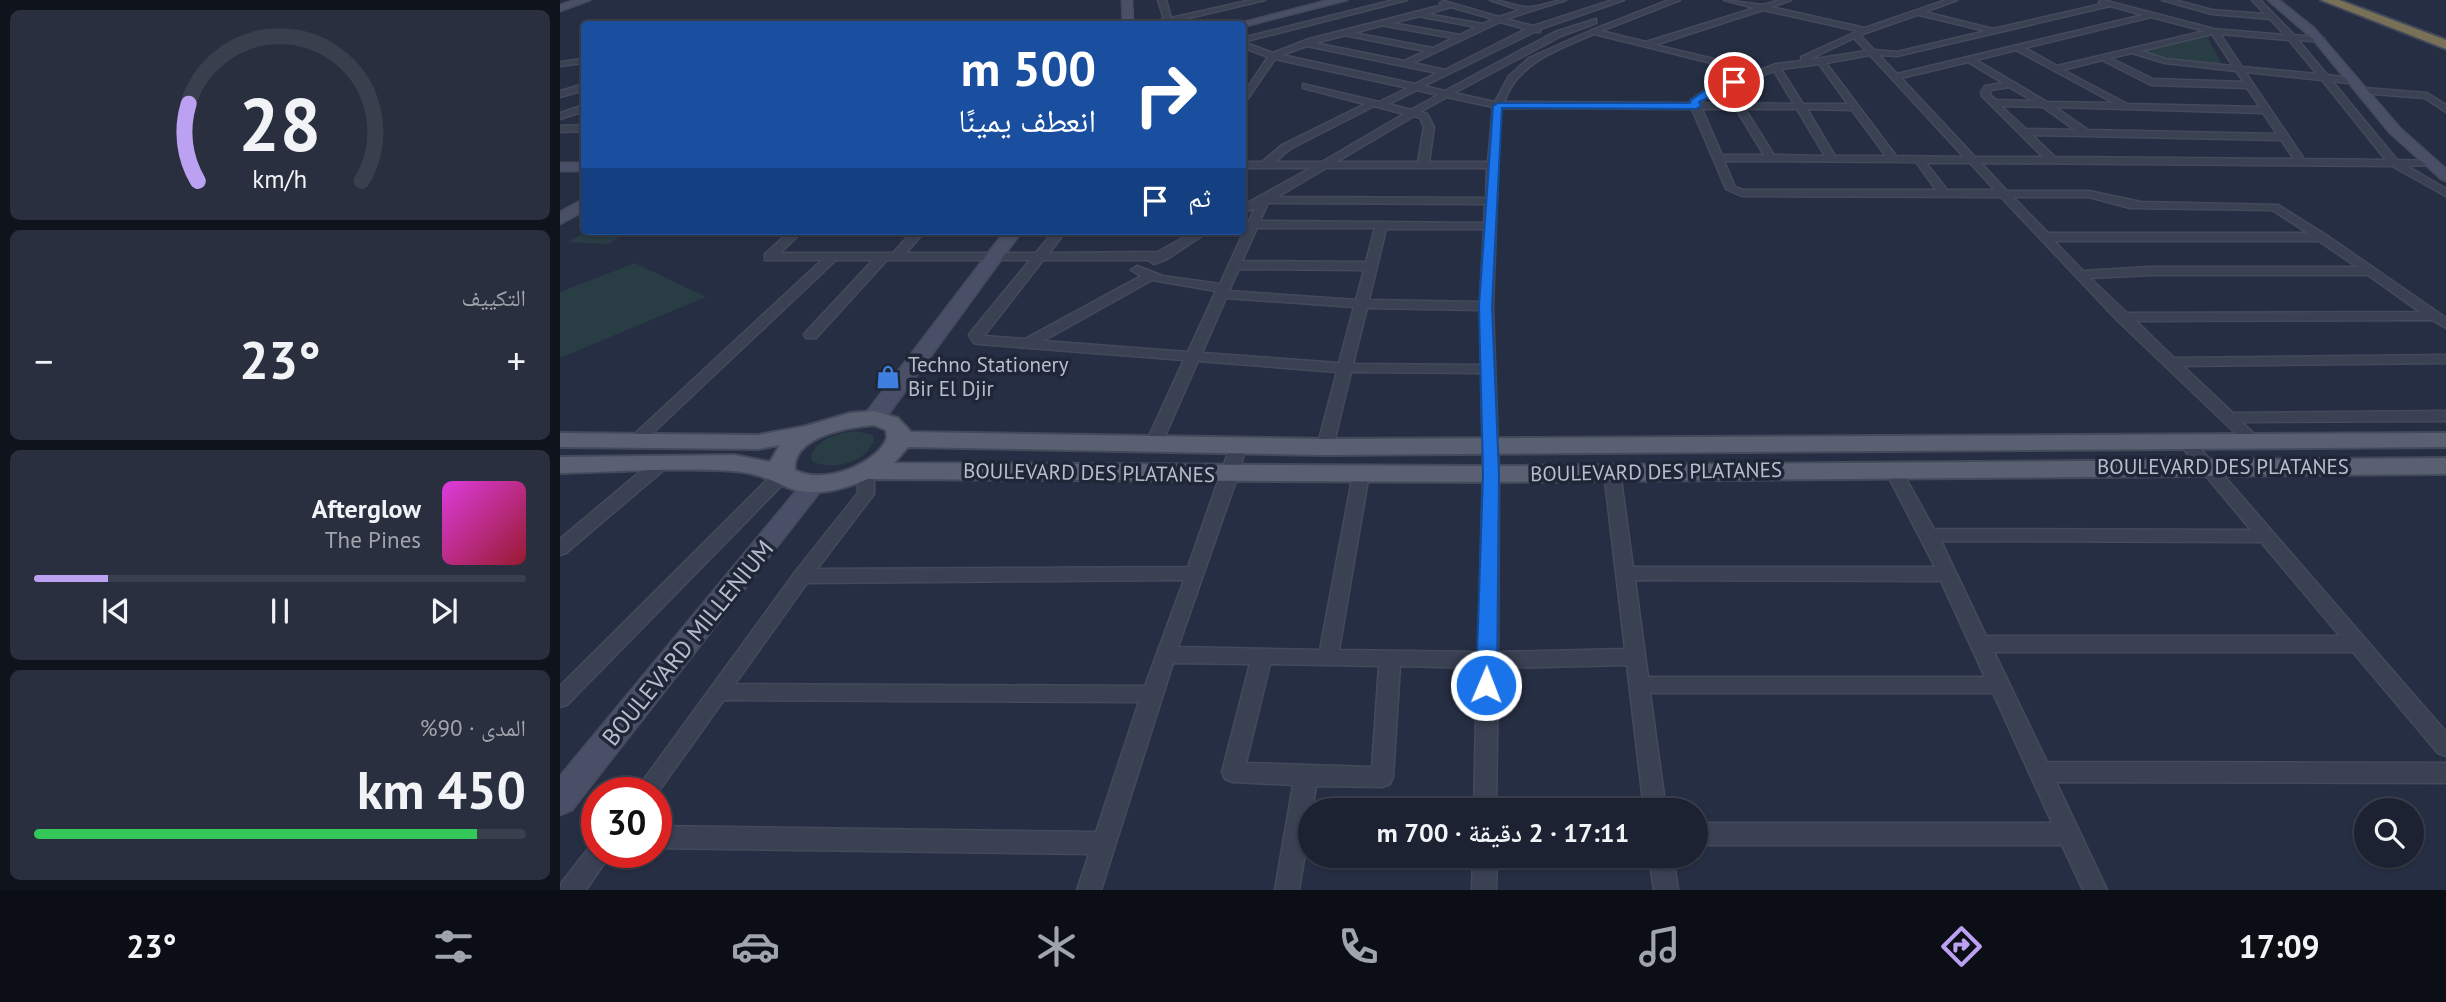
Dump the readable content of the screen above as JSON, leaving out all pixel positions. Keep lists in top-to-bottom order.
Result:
{
  "streets": {
    "main road": ["BOULEVARD DES PLATANES", "BOULEVARD MILLENIUM"]
  },
  "places": {
    "shop": ["Techno Stationery Bir El Djir"]
  },
  "page": {
    "turn": ["500 m", "انعطف يمينًا"],
    "then": "ثم",
    "tile": [
      "التكييف",
      ["المدى · 90%", "450 km"]
    ],
    "heat": ["−", "23°", "+"],
    "song": ["Afterglow", "The Pines"],
    "limit": "30",
    "trip": "17:11 · 2 دقيقة · 700 m",
    "tabs": ["17:09", "23°"],
    "gauge": ["28", "km/h"]
  }
}
